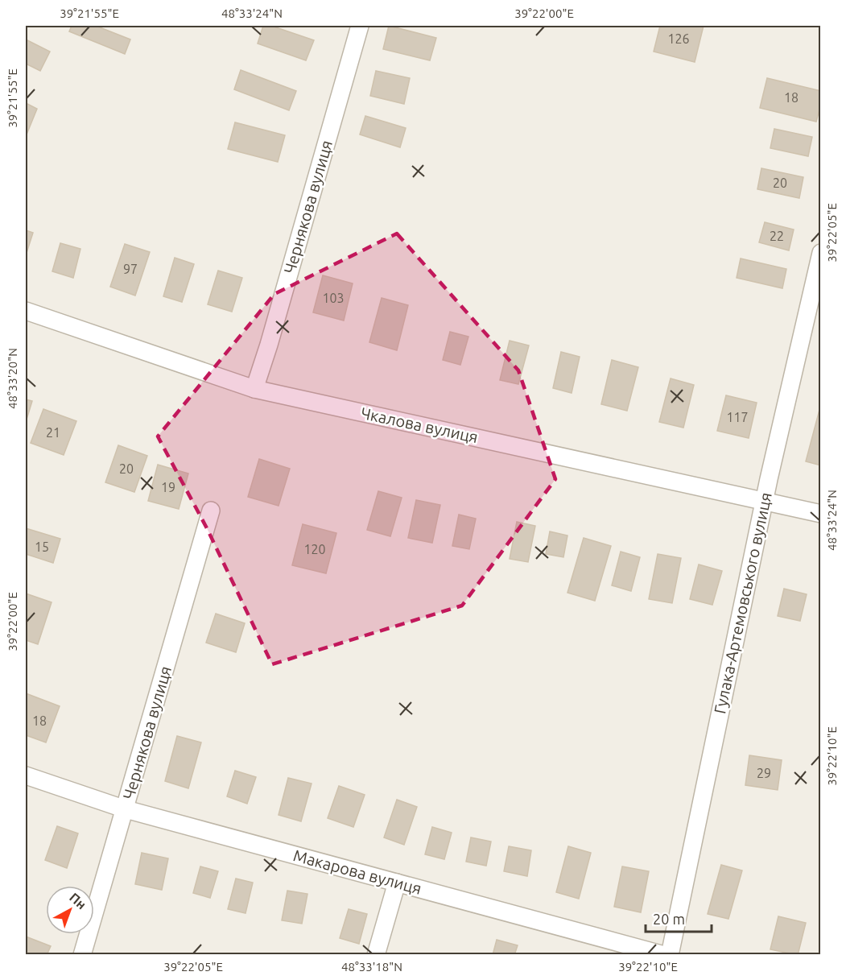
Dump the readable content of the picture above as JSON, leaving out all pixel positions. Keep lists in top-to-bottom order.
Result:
{
  "streets": {
    "street": [
      "Чернякова вулиця",
      "Чкалова вулиця",
      "Гулака-Артемовського вулиця",
      "Макарова вулиця"
    ]
  },
  "crossings": [
    ["Чернякова вулиця", "Чкалова вулиця"],
    ["Чернякова вулиця", "Макарова вулиця"],
    ["Чкалова вулиця", "Гулака-Артемовського вулиця"]
  ],
  "house_numbers": [
    "126",
    "18",
    "20",
    "22",
    "97",
    "103",
    "117",
    "21",
    "20",
    "19",
    "15",
    "120",
    "18",
    "29"
  ],
  "scale_bar": "20 m",
  "north": "top right",
  "coordinates": [
    "39°21'55\"E",
    "48°33'24\"N",
    "39°22'00\"E",
    "39°22'05\"E",
    "48°33'20\"N",
    "39°22'10\"E",
    "48°33'18\"N"
  ]
}
